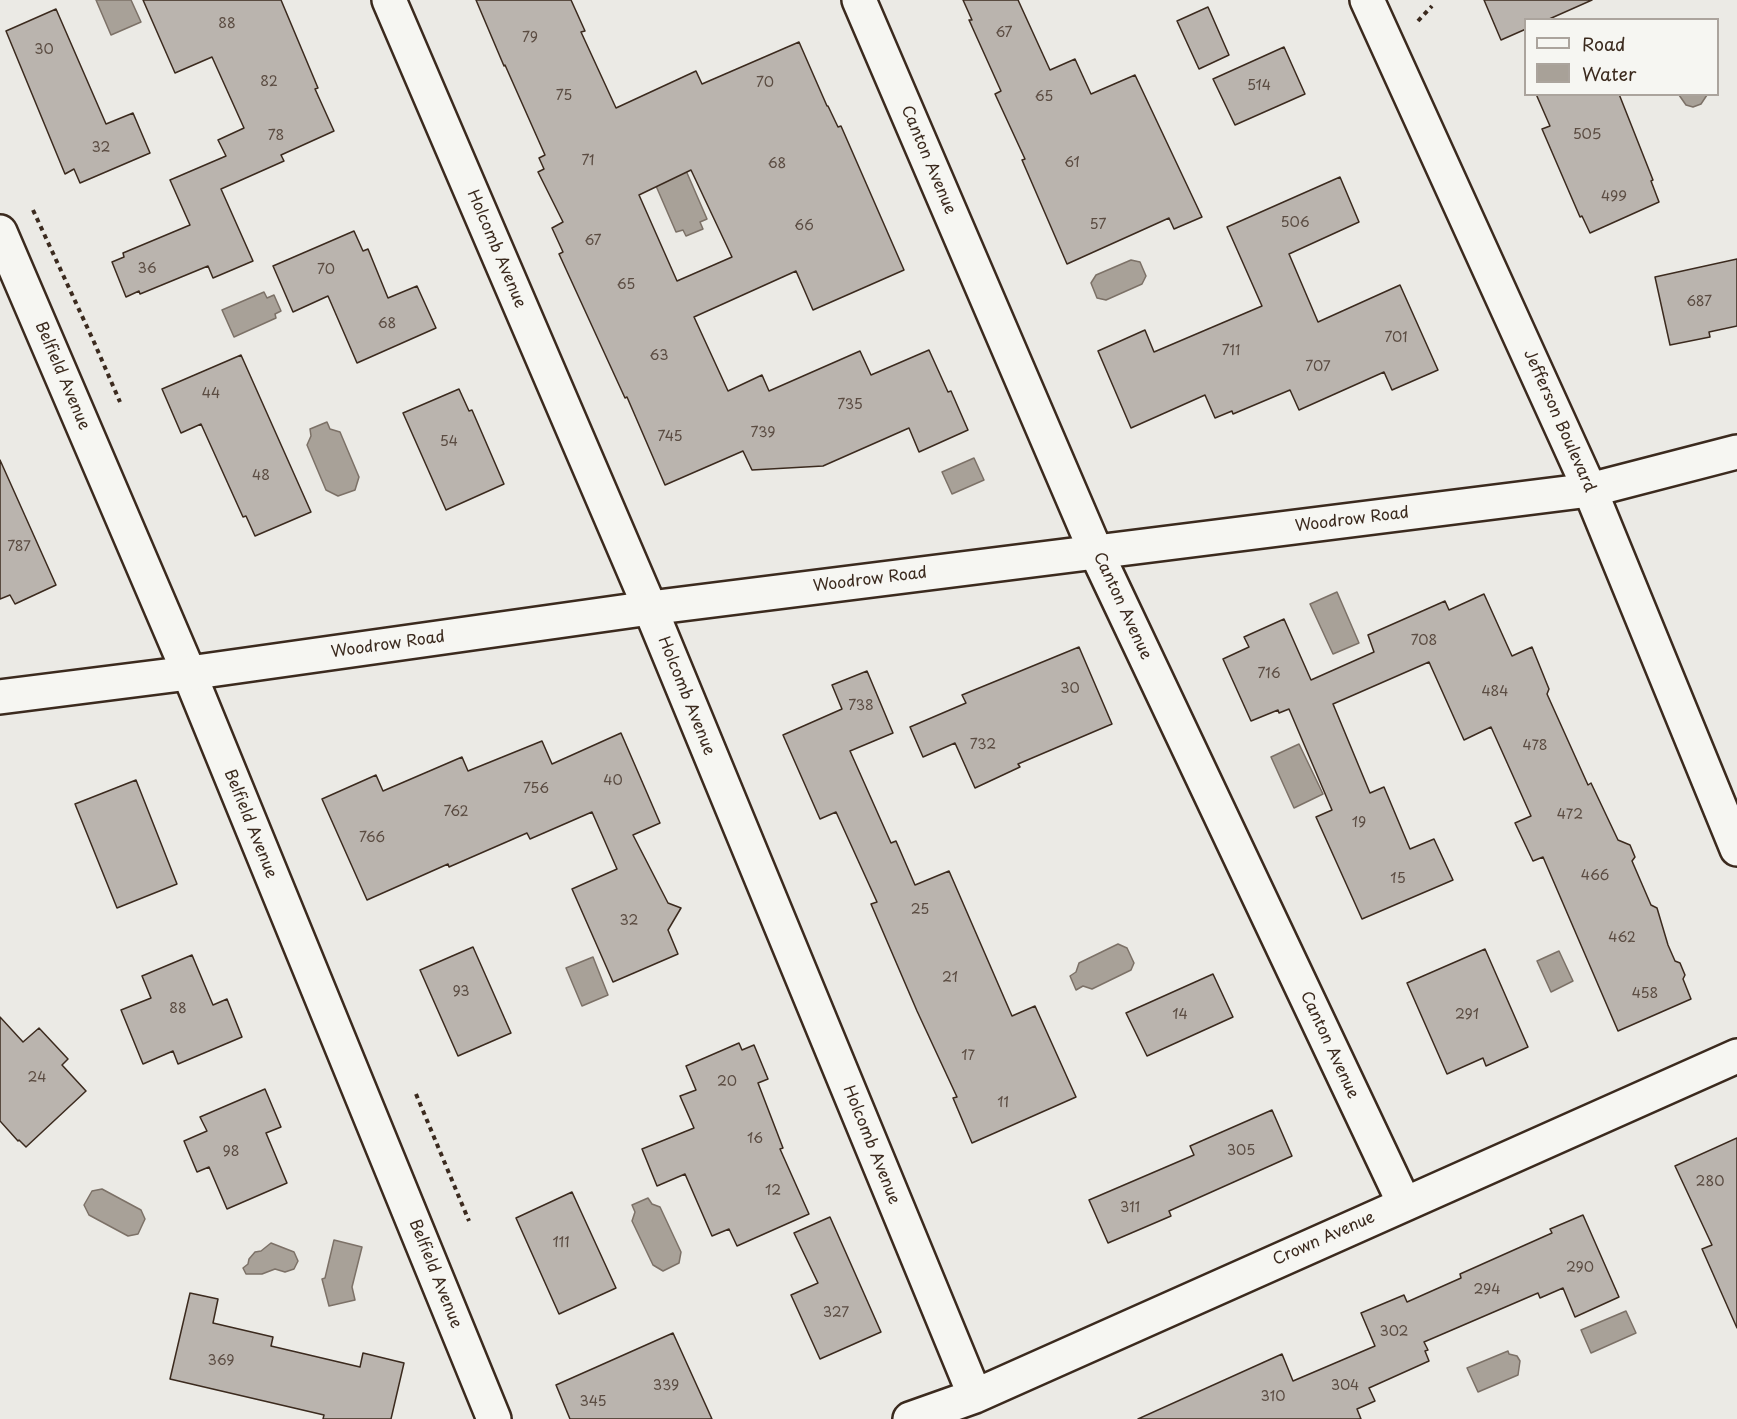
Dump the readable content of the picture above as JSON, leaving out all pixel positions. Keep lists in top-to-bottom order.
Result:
{
  "streets": {
    "street": [
      "Canton Avenue",
      "Holcomb Avenue",
      "Belfield Avenue",
      "Jefferson Boulevard",
      "Woodrow Road",
      "Crown Avenue"
    ]
  },
  "crossings": [
    ["Canton Avenue", "Woodrow Road"],
    ["Canton Avenue", "Crown Avenue"],
    ["Holcomb Avenue", "Woodrow Road"],
    ["Holcomb Avenue", "Crown Avenue"],
    ["Belfield Avenue", "Woodrow Road"],
    ["Jefferson Boulevard", "Woodrow Road"]
  ],
  "house_numbers": [
    "88",
    "67",
    "79",
    "30",
    "82",
    "70",
    "514",
    "75",
    "65",
    "505",
    "78",
    "32",
    "71",
    "61",
    "68",
    "499",
    "506",
    "57",
    "66",
    "67",
    "36",
    "70",
    "65",
    "687",
    "68",
    "701",
    "711",
    "63",
    "707",
    "44",
    "735",
    "739",
    "745",
    "54",
    "48",
    "787",
    "708",
    "716",
    "30",
    "484",
    "738",
    "732",
    "478",
    "40",
    "756",
    "762",
    "472",
    "19",
    "766",
    "466",
    "15",
    "25",
    "32",
    "462",
    "21",
    "93",
    "458",
    "88",
    "14",
    "291",
    "17",
    "24",
    "20",
    "11",
    "16",
    "305",
    "98",
    "280",
    "12",
    "311",
    "111",
    "290",
    "294",
    "327",
    "302",
    "369",
    "339",
    "304",
    "310",
    "345"
  ],
  "legend": ["Road", "Water"]
}
